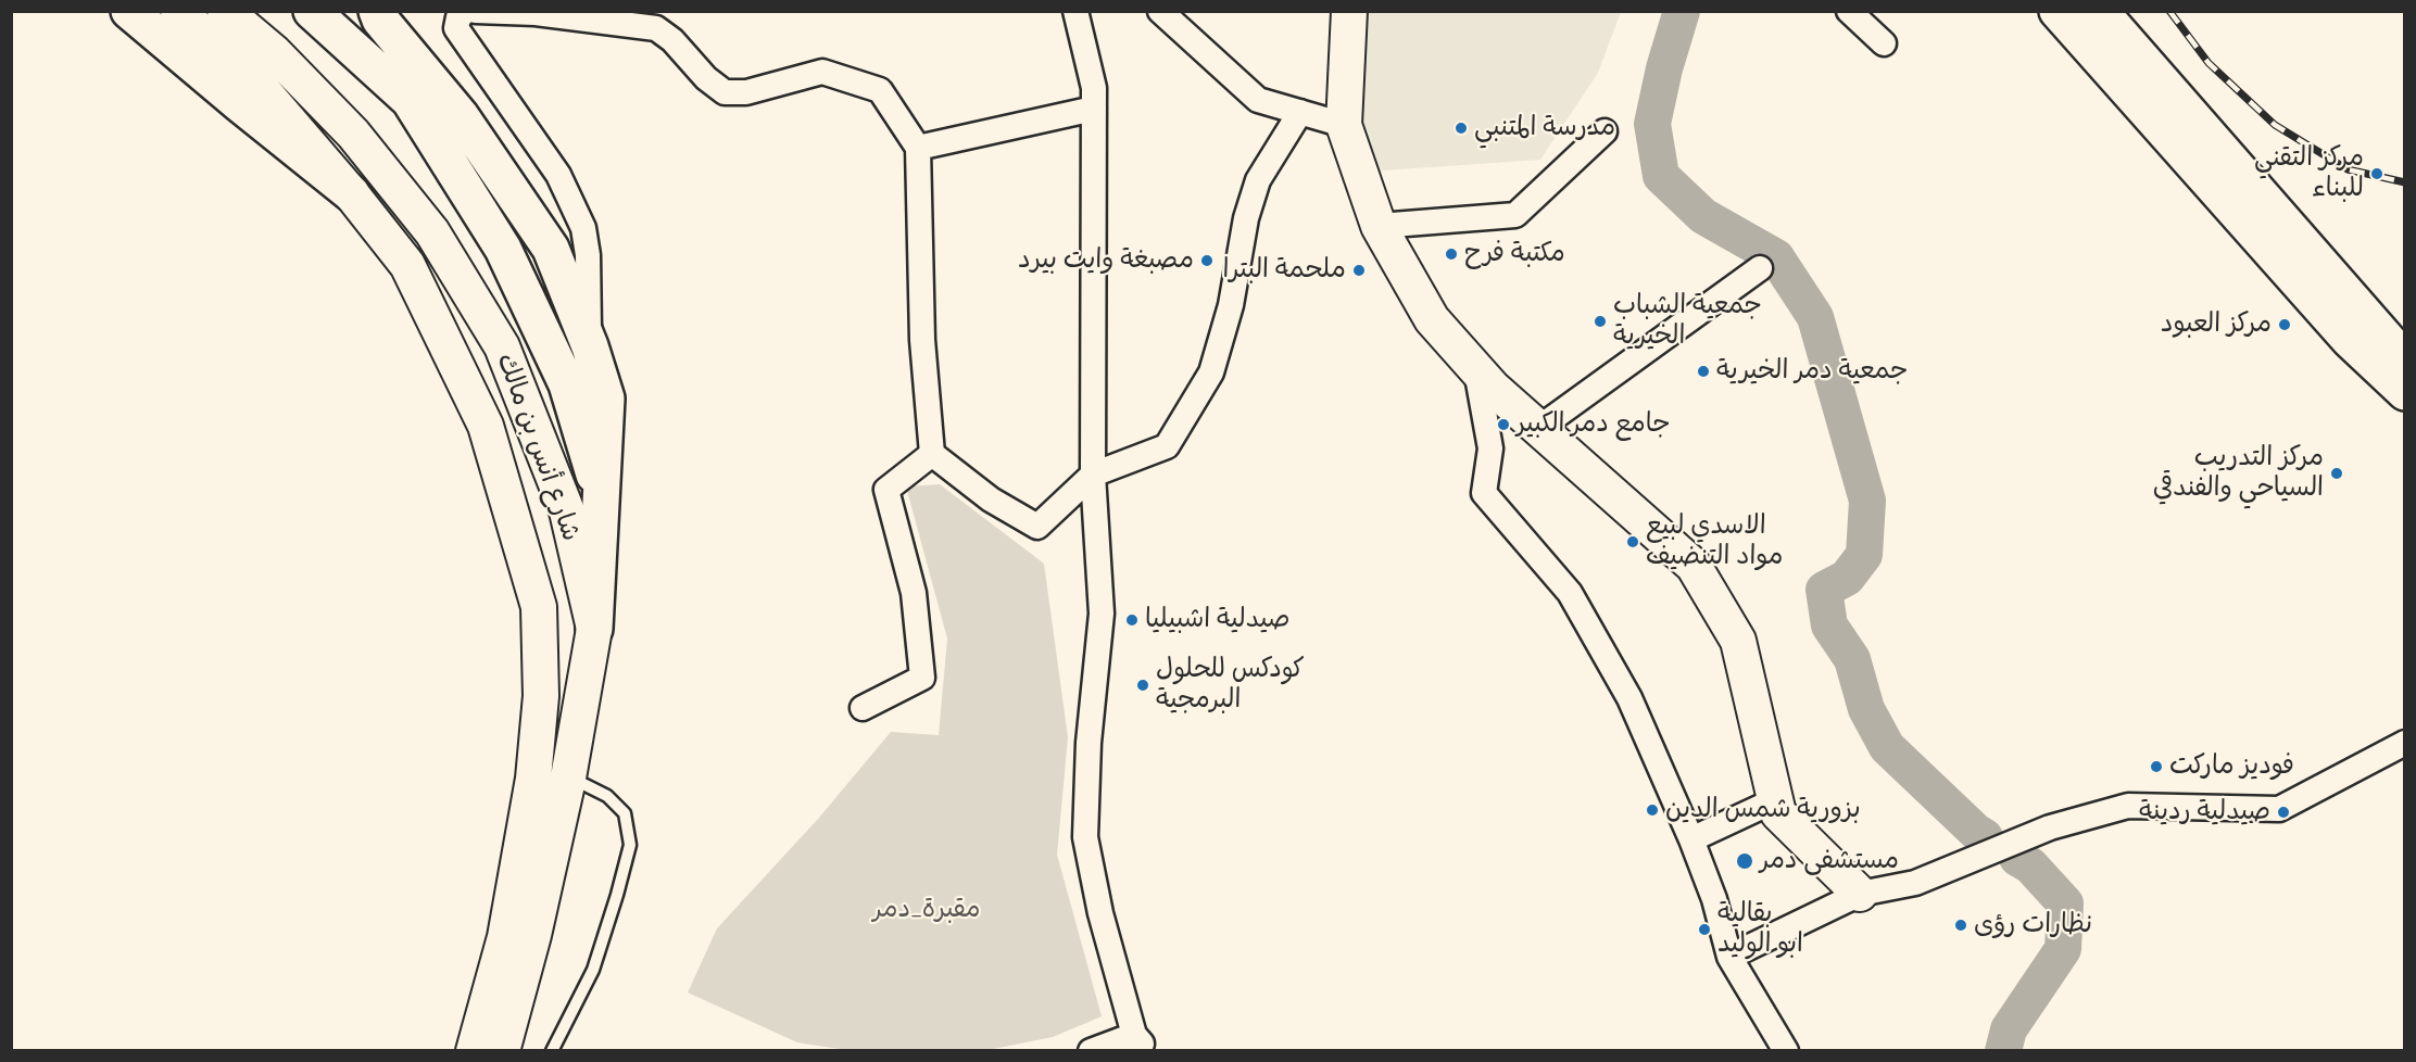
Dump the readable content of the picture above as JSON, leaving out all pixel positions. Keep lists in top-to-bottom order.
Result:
{
  "streets": {
    "main road": ["شارع أنس بن مالك"]
  },
  "parks": ["مقبرة_دمر"],
  "places": [
    "مدرسة المتنبي",
    "مركز التقني للبناء",
    "مكتبة فرح",
    "مصبغة وايت بيرد",
    "ملحمة البترا",
    "جمعية الشباب الخيرية",
    "مركز العبود",
    "جمعية دمر الخيرية",
    "جامع دمر الكبير",
    "مركز التدريب السياحي والفندقي",
    "الاسدي لبيع مواد التنضيف",
    "صيدلية اشبيليا",
    "كودكس للحلول البرمجية",
    "فوديز ماركت",
    "بزورية شمس الدين",
    "صيدلية ردينة",
    "مستشفى دمر",
    "نظارات رؤى",
    "بقالية ابو الوليد"
  ]
}
